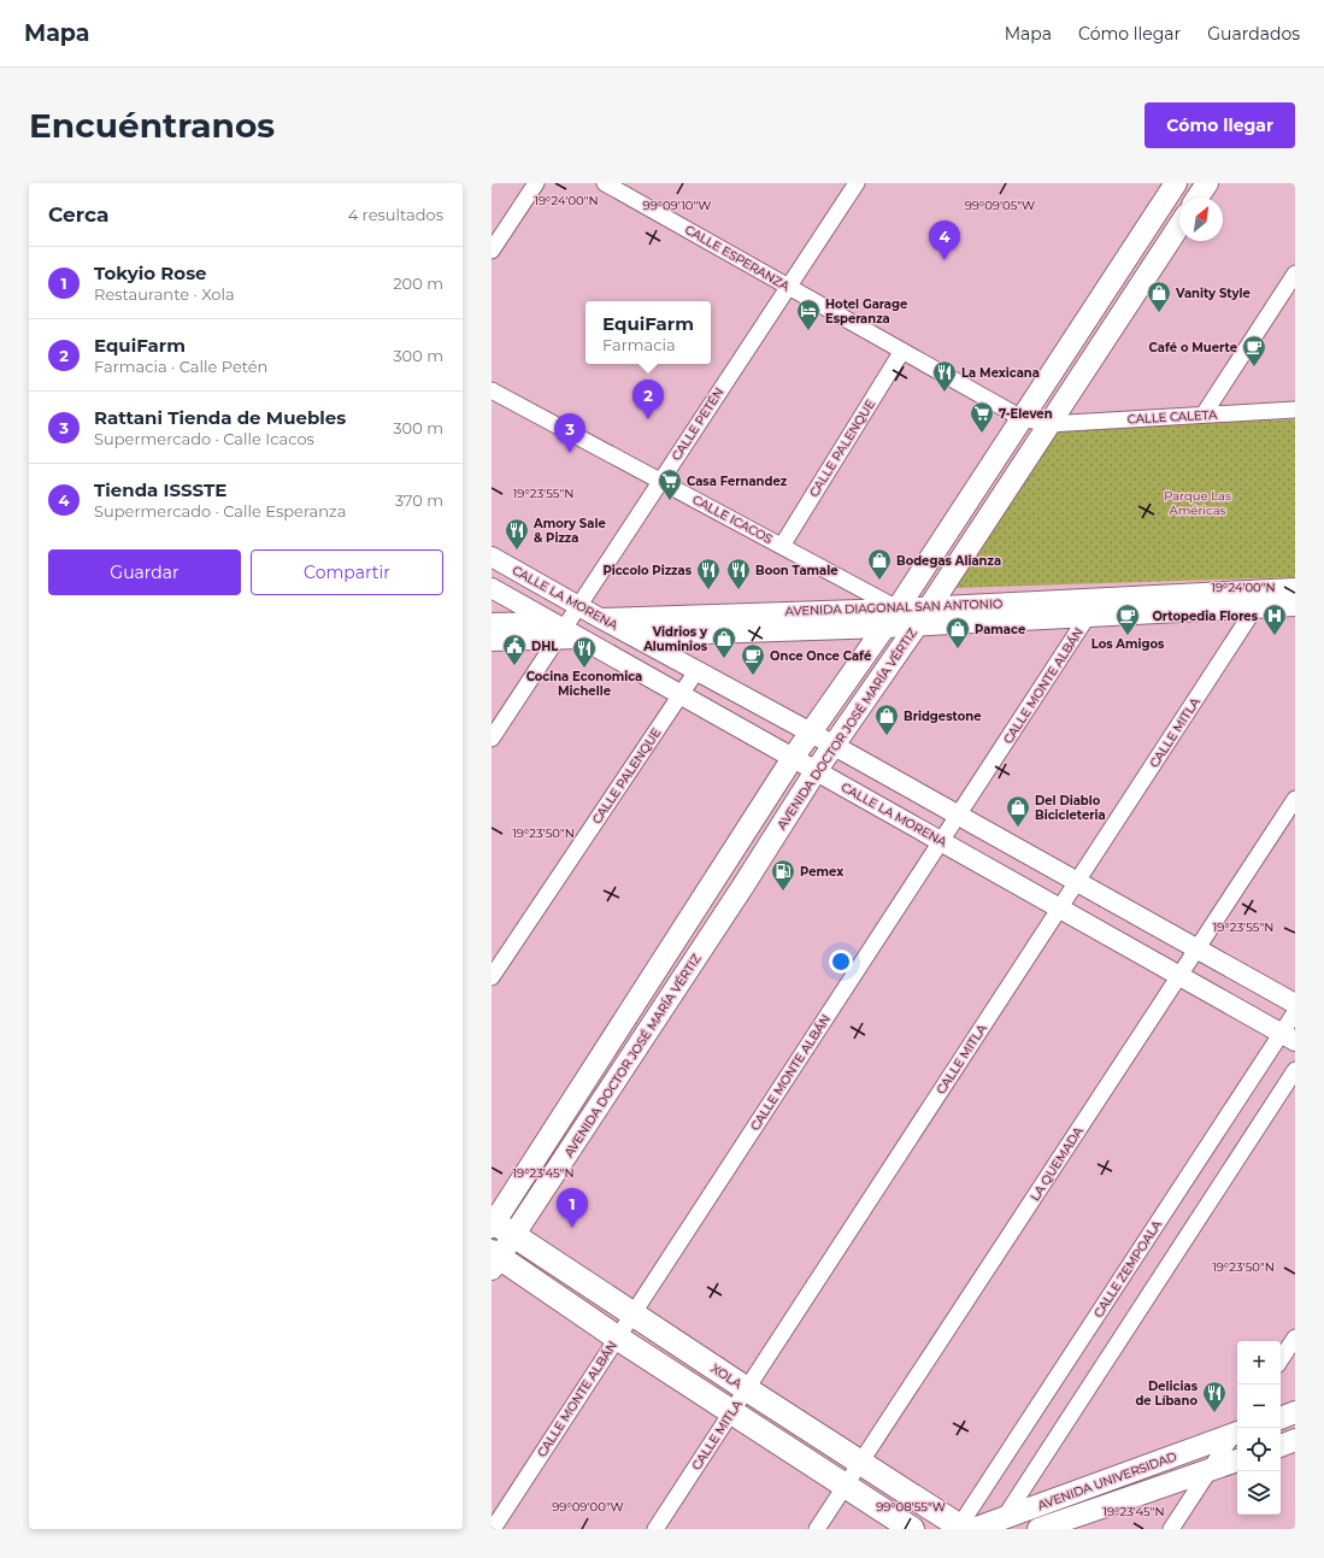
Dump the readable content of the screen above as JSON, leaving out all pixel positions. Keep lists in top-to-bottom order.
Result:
{
  "streets": {
    "main road": ["AVENIDA DOCTOR JOSÉ MARÍA VÉRTIZ", "XOLA", "AVENIDA UNIVERSIDAD"],
    "street": [
      "CALLE ESPERANZA",
      "CALLE CALETA",
      "CALLE PETÉN",
      "CALLE PALENQUE",
      "CALLE ICACOS",
      "CALLE LA MORENA",
      "AVENIDA DIAGONAL SAN ANTONIO",
      "CALLE MONTE ALBÁN",
      "CALLE MITLA",
      "LA QUEMADA",
      "CALLE ZEMPOALA"
    ]
  },
  "crossings": [
    ["CALLE ESPERANZA", "CALLE CALETA"],
    ["CALLE ESPERANZA", "CALLE PETÉN"],
    ["CALLE ESPERANZA", "CALLE PALENQUE"],
    ["CALLE ESPERANZA", "AVENIDA DOCTOR JOSÉ MARÍA VÉRTIZ"],
    ["CALLE CALETA", "AVENIDA DOCTOR JOSÉ MARÍA VÉRTIZ"],
    ["CALLE PETÉN", "CALLE ICACOS"],
    ["CALLE PETÉN", "CALLE LA MORENA"],
    ["CALLE PETÉN", "AVENIDA DIAGONAL SAN ANTONIO"],
    ["CALLE PALENQUE", "CALLE ICACOS"],
    ["CALLE PALENQUE", "CALLE LA MORENA"],
    ["CALLE ICACOS", "AVENIDA DIAGONAL SAN ANTONIO"],
    ["CALLE ICACOS", "AVENIDA DOCTOR JOSÉ MARÍA VÉRTIZ"],
    ["CALLE LA MORENA", "AVENIDA DIAGONAL SAN ANTONIO"],
    ["CALLE LA MORENA", "CALLE MONTE ALBÁN"],
    ["CALLE LA MORENA", "AVENIDA DOCTOR JOSÉ MARÍA VÉRTIZ"],
    ["CALLE LA MORENA", "CALLE MITLA"],
    ["CALLE LA MORENA", "LA QUEMADA"],
    ["CALLE LA MORENA", "CALLE ZEMPOALA"],
    ["AVENIDA DIAGONAL SAN ANTONIO", "CALLE MONTE ALBÁN"],
    ["AVENIDA DIAGONAL SAN ANTONIO", "AVENIDA DOCTOR JOSÉ MARÍA VÉRTIZ"],
    ["AVENIDA DIAGONAL SAN ANTONIO", "CALLE MITLA"],
    ["CALLE MONTE ALBÁN", "XOLA"],
    ["AVENIDA DOCTOR JOSÉ MARÍA VÉRTIZ", "XOLA"],
    ["CALLE MITLA", "XOLA"],
    ["LA QUEMADA", "XOLA"],
    ["CALLE ZEMPOALA", "XOLA"],
    ["CALLE ZEMPOALA", "AVENIDA UNIVERSIDAD"],
    ["XOLA", "AVENIDA UNIVERSIDAD"]
  ],
  "parks": ["Parque Las Américas"],
  "places": {
    "shop": [
      "Vanity Style",
      "Bodegas Alianza",
      "Pamace",
      "Vidrios y Aluminios",
      "Bridgestone",
      "Del Diablo Bicicleteria"
    ],
    "hotel": ["Hotel Garage Esperanza"],
    "cafe": ["Café o Muerte", "Los Amigos", "Once Once Café"],
    "restaurant": [
      "La Mexicana",
      "Amory Sale & Pizza",
      "Piccolo Pizzas",
      "Boon Tamale",
      "Cocina Economica Michelle",
      "Delicias de Líbano"
    ],
    "supermarket": ["7-Eleven", "Casa Fernandez"],
    "hospital": ["Ortopedia Flores"],
    "public building": ["DHL"],
    "fuel station": ["Pemex"]
  },
  "north": "top right",
  "page": {
    "header": "Mapa",
    "nav": ["Mapa", "Cómo llegar", "Guardados"],
    "buttons": [
      "Cómo llegar",
      ["Guardar", "Compartir"]
    ],
    "title": "Encuéntranos",
    "heading": ["Cerca", "4 resultados"],
    "pins": [
      "4",
      "2",
      "3",
      "1"
    ],
    "list": [
      {
        "mark": "1",
        "name": "Tokyio Rose",
        "note": "Restaurante · Xola",
        "value": "200 m"
      },
      {
        "mark": "2",
        "name": "EquiFarm",
        "note": "Farmacia · Calle Petén",
        "value": "300 m"
      },
      {
        "mark": "3",
        "name": "Rattani Tienda de Muebles",
        "note": "Supermercado · Calle Icacos",
        "value": "300 m"
      },
      {
        "mark": "4",
        "name": "Tienda ISSSTE",
        "note": "Supermercado · Calle Esperanza",
        "value": "370 m"
      }
    ],
    "popup": ["EquiFarm", "Farmacia"],
    "map_buttons": ["+", "−"]
  },
  "coordinates": [
    "19°24'00\"N",
    "99°09'10\"W",
    "99°09'05\"W",
    "19°23'55\"N",
    "19°23'50\"N",
    "19°23'45\"N",
    "99°09'00\"W",
    "99°08'55\"W"
  ]
}
